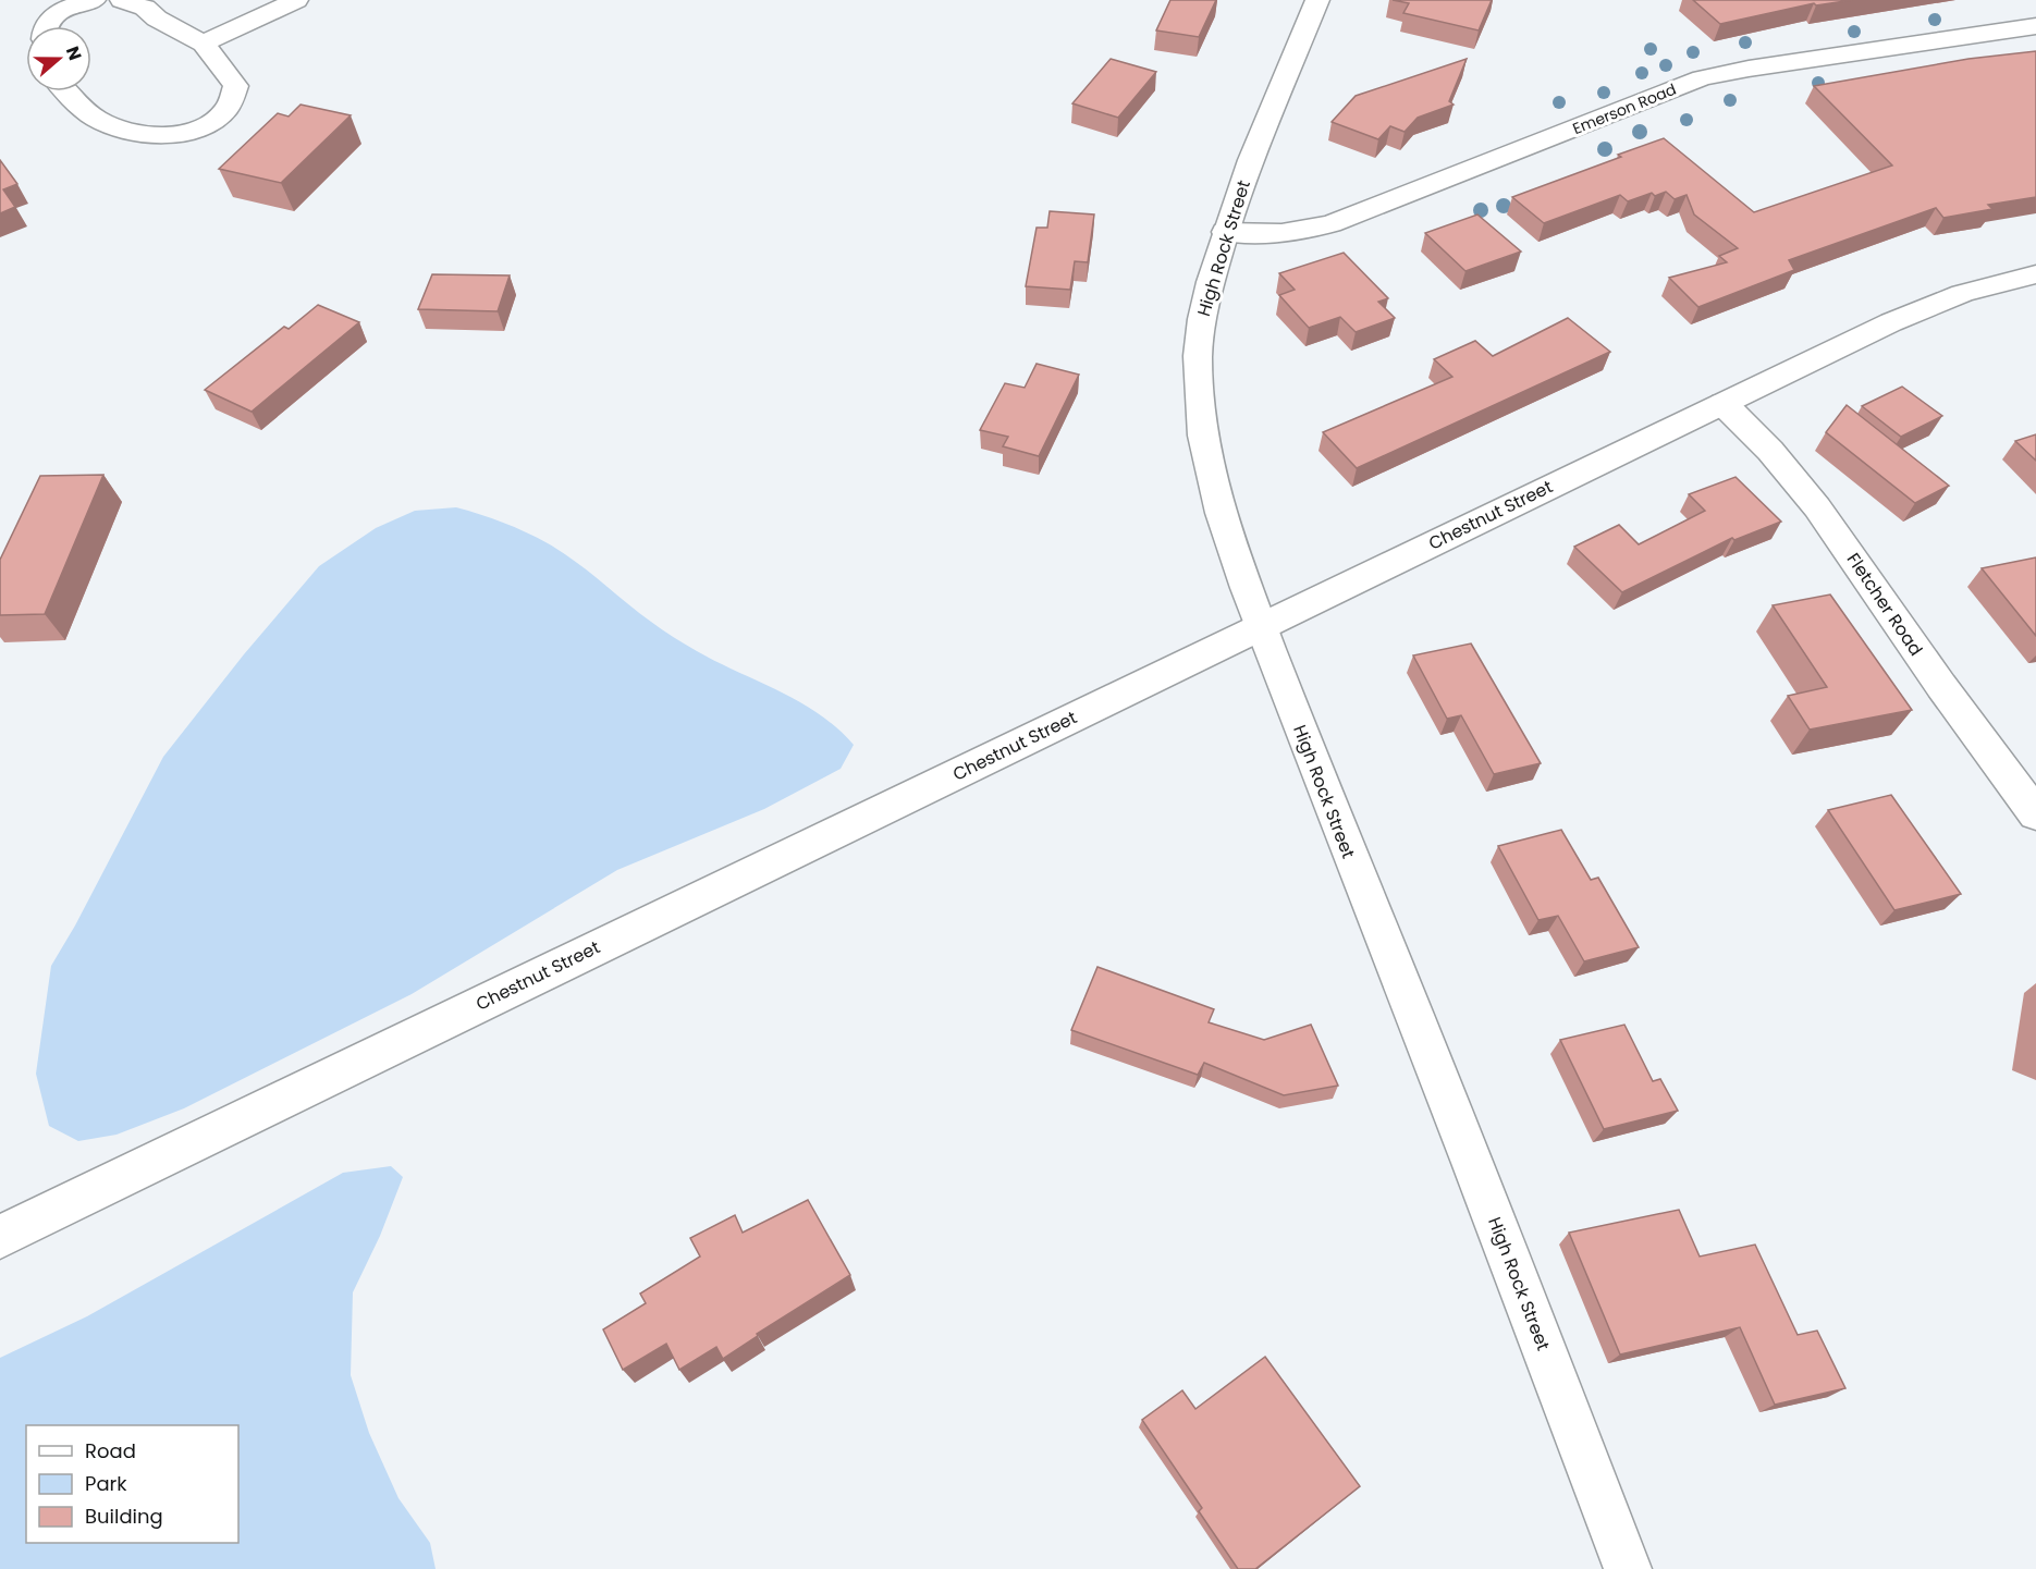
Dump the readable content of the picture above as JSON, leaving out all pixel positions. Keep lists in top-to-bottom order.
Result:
{
  "streets": {
    "street": [
      "Emerson Road",
      "High Rock Street",
      "Chestnut Street",
      "Fletcher Road"
    ]
  },
  "crossings": [
    ["Emerson Road", "High Rock Street"],
    ["High Rock Street", "Chestnut Street"],
    ["Chestnut Street", "Fletcher Road"]
  ],
  "legend": ["Road", "Park", "Building"],
  "north": "right"
}
